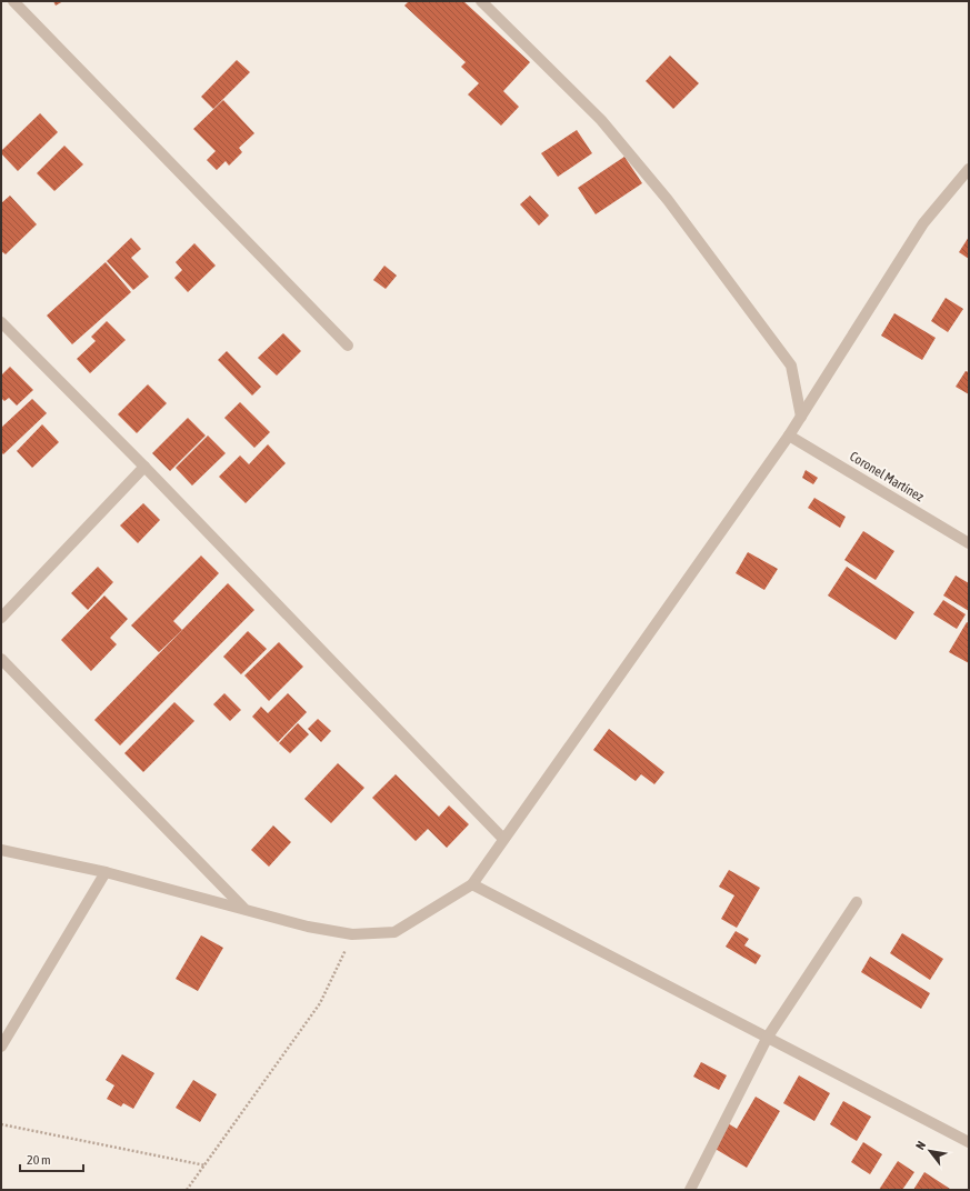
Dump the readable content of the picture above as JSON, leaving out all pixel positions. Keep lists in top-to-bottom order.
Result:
{
  "streets": {
    "street": ["Coronel Martínez"]
  },
  "scale_bar": "20 m",
  "north": "top left"
}
